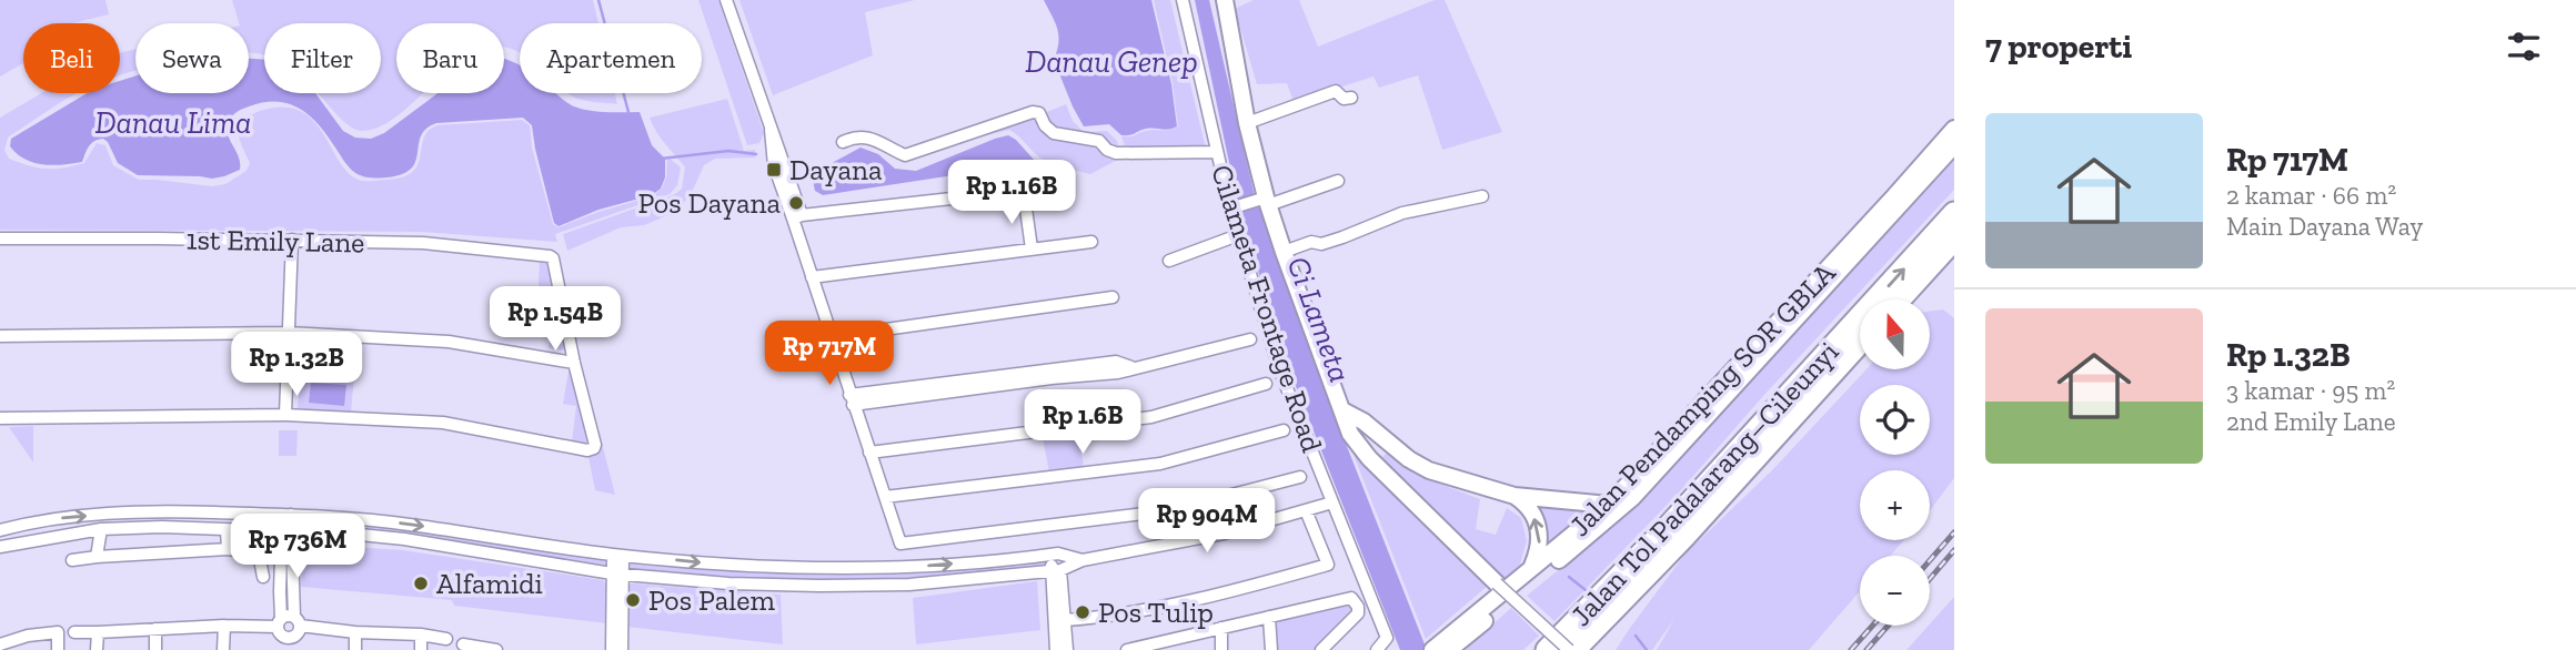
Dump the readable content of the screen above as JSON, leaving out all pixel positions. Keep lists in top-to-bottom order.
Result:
{
  "streets": {
    "highway": ["Jalan Tol Padalarang–Cileunyi"],
    "street": ["1st Emily Lane", "Cilameta Frontage Road", "Jalan Pendamping SOR GBLA"]
  },
  "water": ["Danau Genep", "Danau Lima", "Ci Lameta"],
  "places": {
    "transit": ["Dayana"],
    "other": [
      "Pos Dayana",
      "Alfamidi",
      "Pos Palem",
      "Pos Tulip"
    ]
  },
  "north": "top",
  "page": {
    "heading": "7 properti",
    "chip": [
      "Beli",
      "Sewa",
      "Filter",
      "Baru",
      "Apartemen"
    ],
    "list": [
      {
        "name": "Rp 717M",
        "note": "2 kamar · 66 m² · Main Dayana Way"
      },
      {
        "name": "Rp 1.32B",
        "note": "3 kamar · 95 m² · 2nd Emily Lane"
      }
    ],
    "price": [
      "Rp 1.16B",
      "Rp 1.54B",
      "Rp 717M",
      "Rp 1.32B",
      "Rp 1.6B",
      "Rp 904M",
      "Rp 736M"
    ],
    "map_buttons": ["+", "−"]
  }
}
